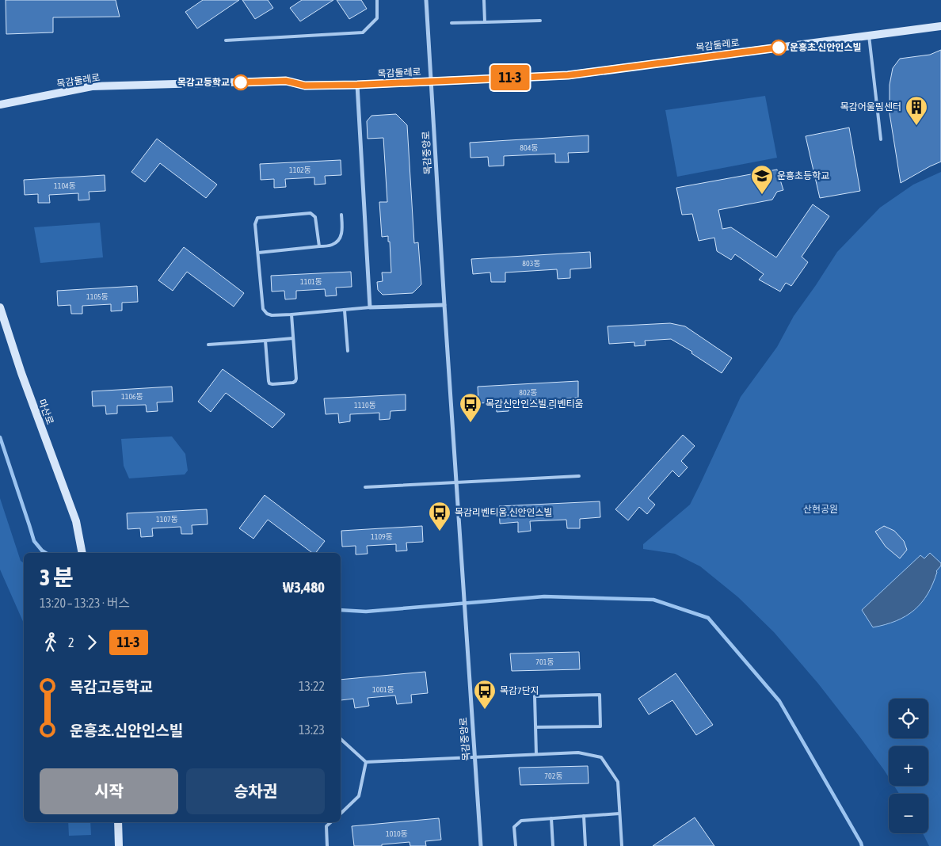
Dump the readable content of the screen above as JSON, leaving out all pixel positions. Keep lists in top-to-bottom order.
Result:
{
  "streets": {
    "street": ["목감둘레로", "목감중앙로", "마산로"]
  },
  "crossings": [
    ["목감둘레로", "목감중앙로"]
  ],
  "parks": ["산현공원"],
  "places": {
    "other": ["운흥초.신안인스빌", "목감고등학교"],
    "building": ["목감어울림센터"],
    "school or university": ["운흥초등학교"],
    "bus stop": ["목감신안인스빌.리벤티움", "목감리벤티움.신안인스빌", "목감7단지"]
  },
  "lines": ["bus line 11-3"],
  "house_numbers": [
    "804동",
    "1102동",
    "1104동",
    "803동",
    "1101동",
    "1105동",
    "802동",
    "1106동",
    "1110동",
    "1107동",
    "1109동",
    "701동",
    "1001동",
    "702동",
    "1010동"
  ],
  "page": {
    "on_map": "11-3",
    "heading": ["3 분", "13:20 – 13:23 · 버스", "₩3,480"],
    "legs": ["2", "11-3"],
    "list": [
      {
        "name": "목감고등학교",
        "value": "13:22"
      },
      {
        "name": "운흥초.신안인스빌",
        "value": "13:23"
      }
    ],
    "map_buttons": ["+", "−"],
    "buttons": ["시작", "승차권"]
  }
}
